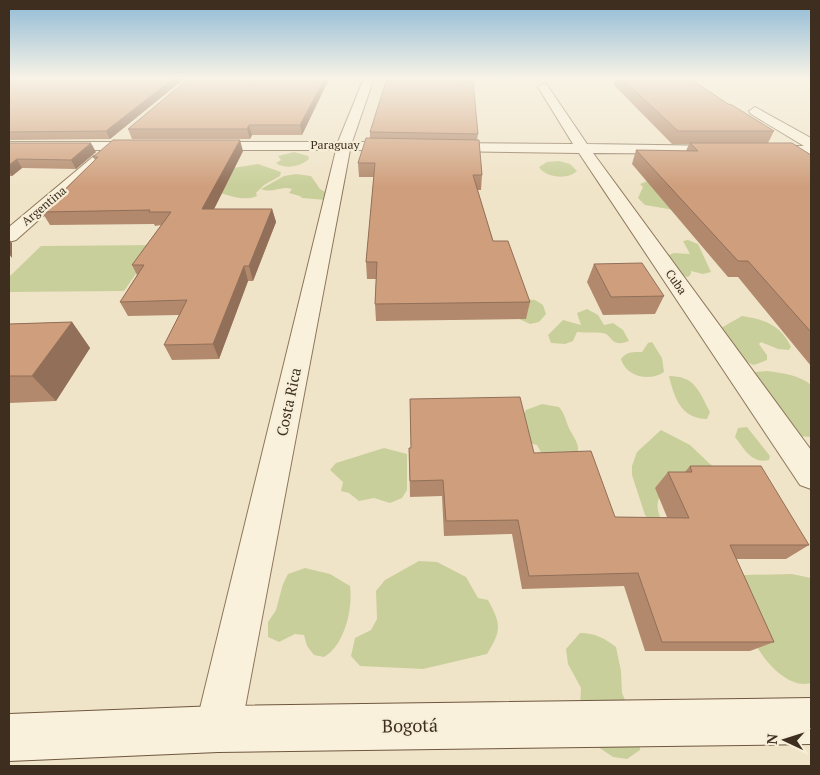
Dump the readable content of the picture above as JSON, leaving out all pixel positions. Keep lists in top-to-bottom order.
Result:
{
  "streets": {
    "street": [
      "Paraguay",
      "Argentina",
      "Cuba",
      "Costa Rica",
      "Bogotá"
    ]
  },
  "crossings": [
    ["Paraguay", "Costa Rica"],
    ["Costa Rica", "Bogotá"]
  ],
  "north": "left"
}
